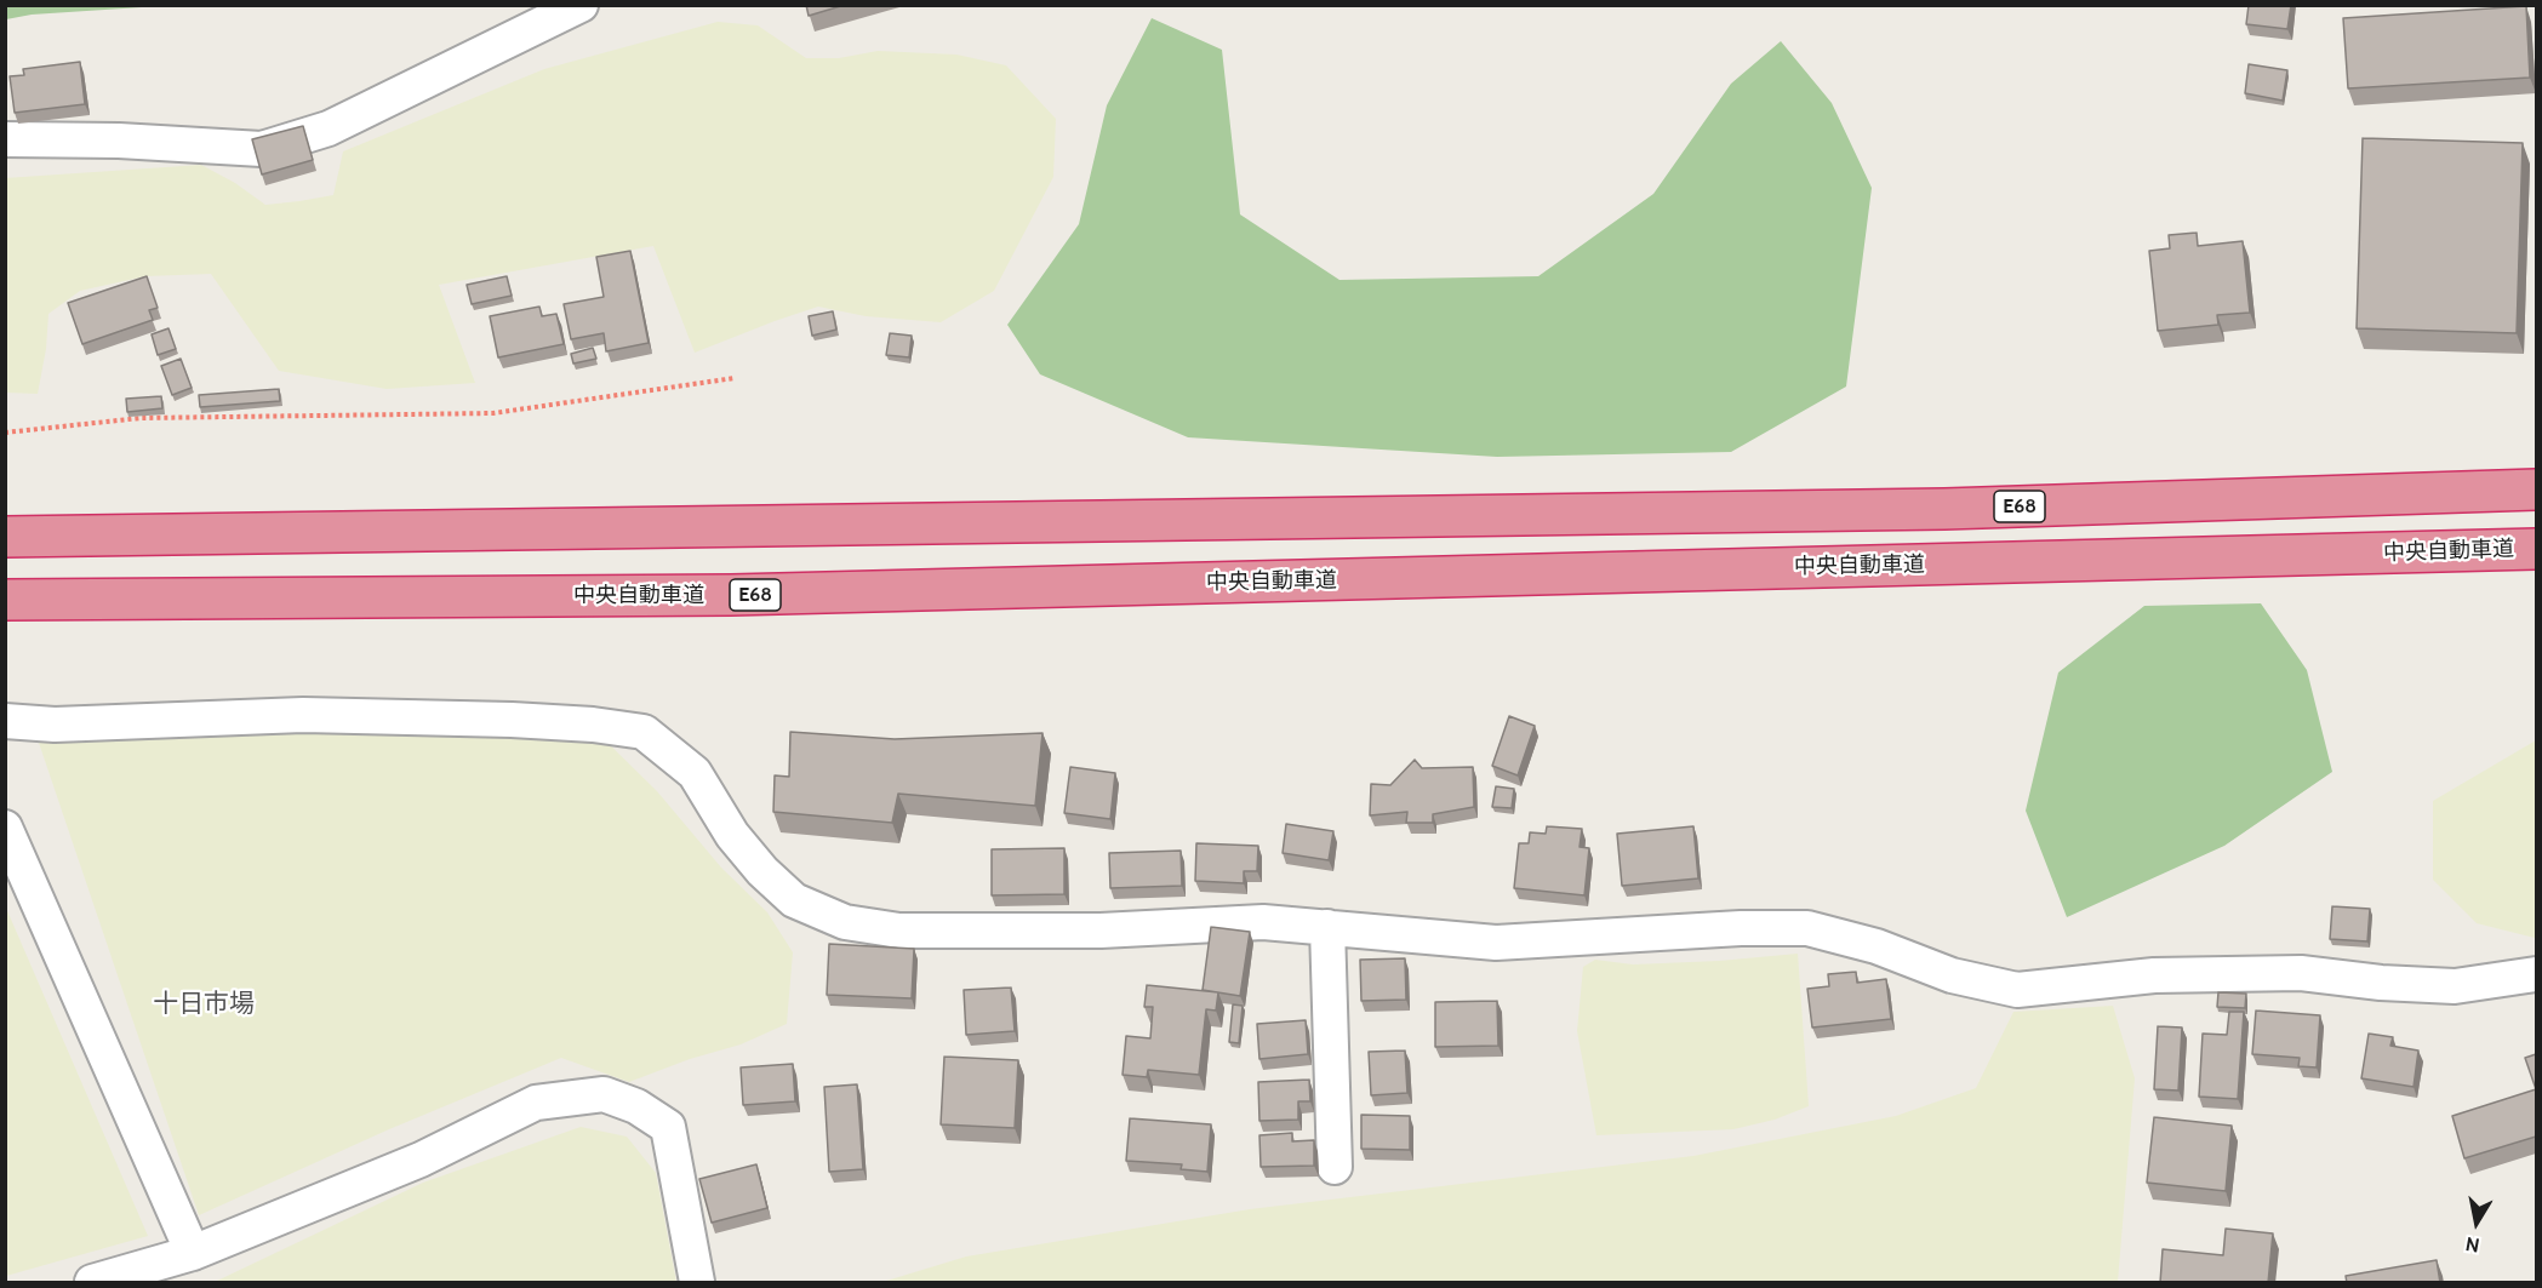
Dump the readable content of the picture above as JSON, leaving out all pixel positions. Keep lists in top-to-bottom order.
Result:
{
  "streets": {
    "highway": ["E68", "中央自動車道"]
  },
  "districts": ["十日市場"],
  "north": "bottom"
}
